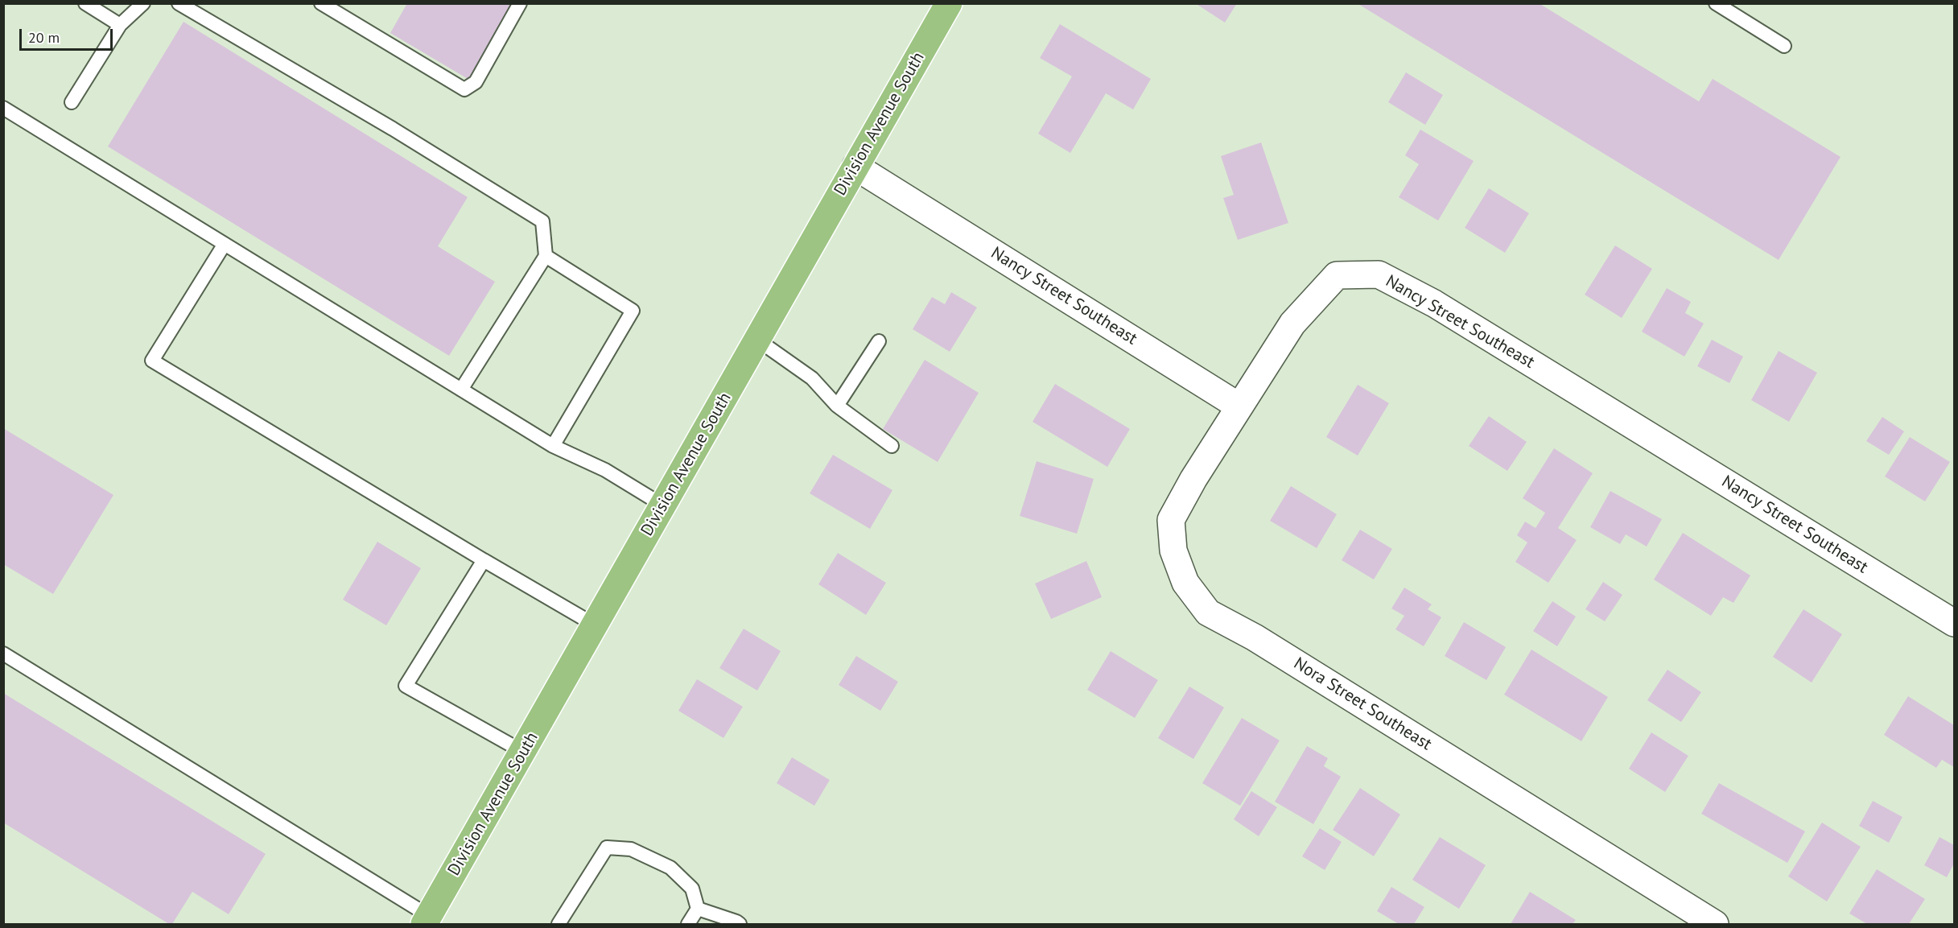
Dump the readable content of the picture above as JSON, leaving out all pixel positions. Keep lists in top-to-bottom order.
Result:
{
  "streets": {
    "main road": ["Division Avenue South"],
    "street": ["Nancy Street Southeast", "Nora Street Southeast"]
  },
  "crossings": [
    ["Division Avenue South", "Nancy Street Southeast"],
    ["Nancy Street Southeast", "Nora Street Southeast"]
  ],
  "scale_bar": "20 m"
}
